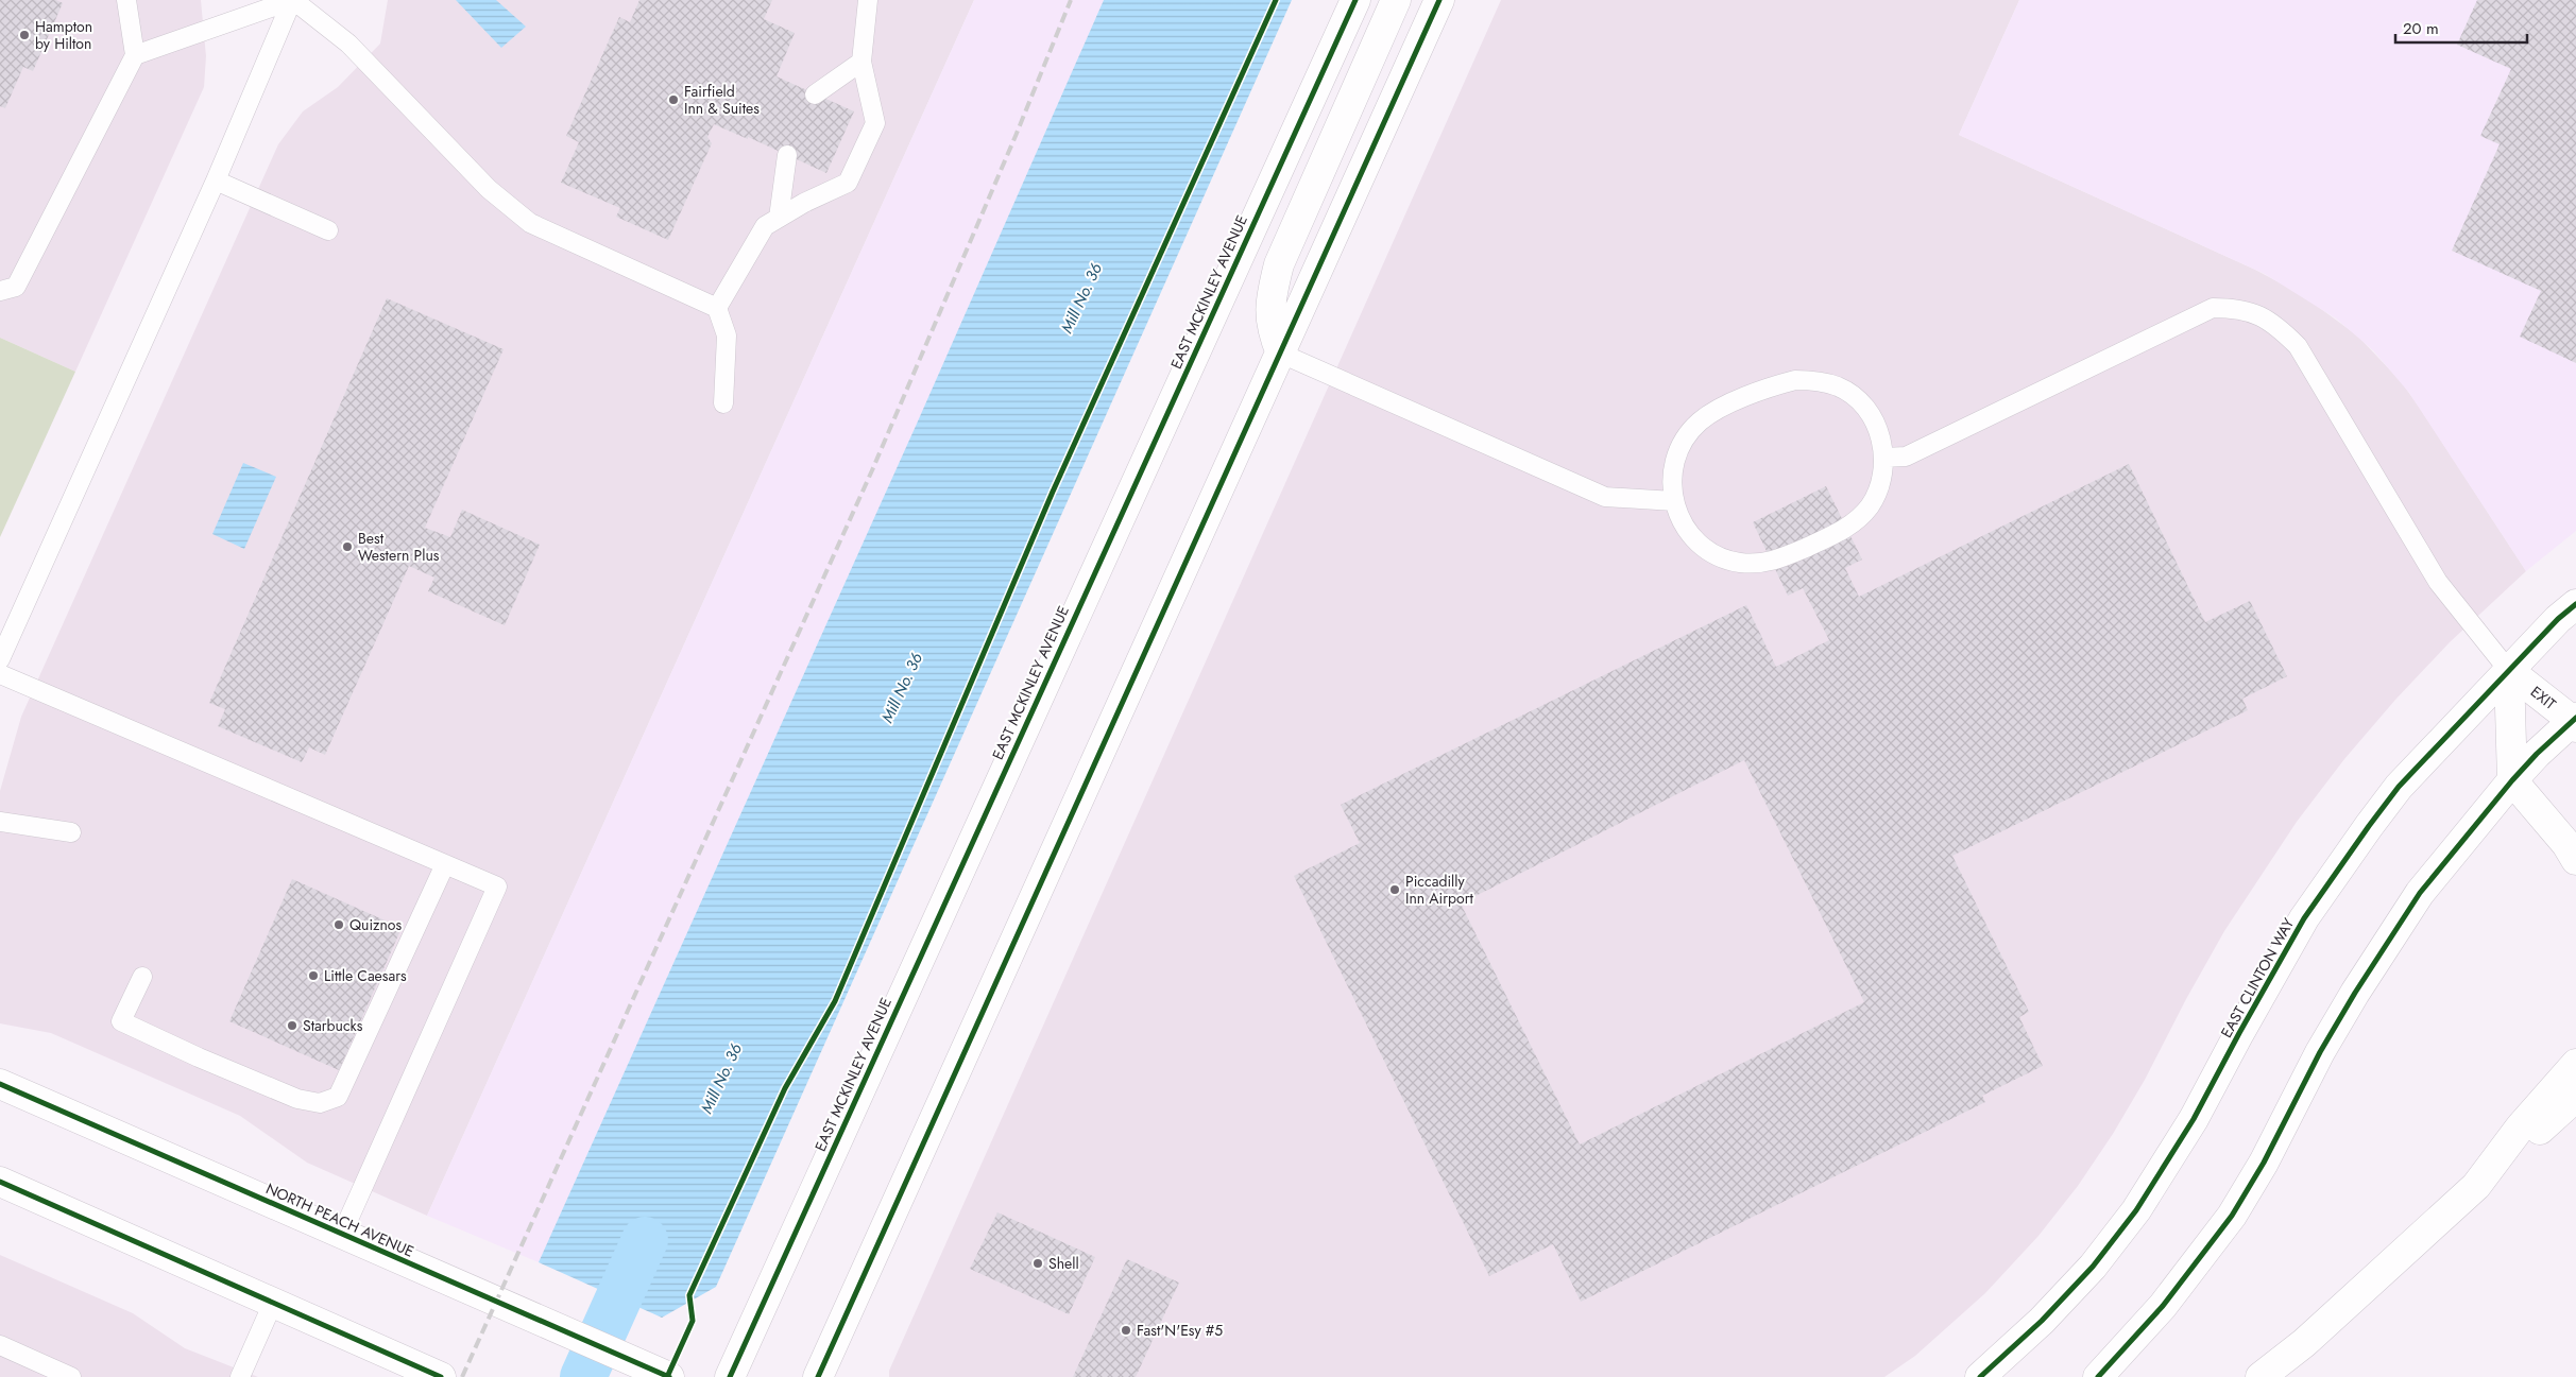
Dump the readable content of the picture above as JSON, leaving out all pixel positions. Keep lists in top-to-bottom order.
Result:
{
  "streets": {
    "main road": [
      "EAST MCKINLEY AVENUE",
      "EXIT",
      "EAST CLINTON WAY",
      "NORTH PEACH AVENUE"
    ]
  },
  "crossings": [
    ["EXIT", "EAST CLINTON WAY"]
  ],
  "water": ["Mill No. 36"],
  "places": [
    "Hampton by Hilton",
    "Fairfield Inn & Suites",
    "Best Western Plus",
    "Piccadilly Inn Airport",
    "Quiznos",
    "Little Caesars",
    "Starbucks",
    "Shell",
    "Fast'N'Esy #5"
  ],
  "scale_bar": "20 m"
}
